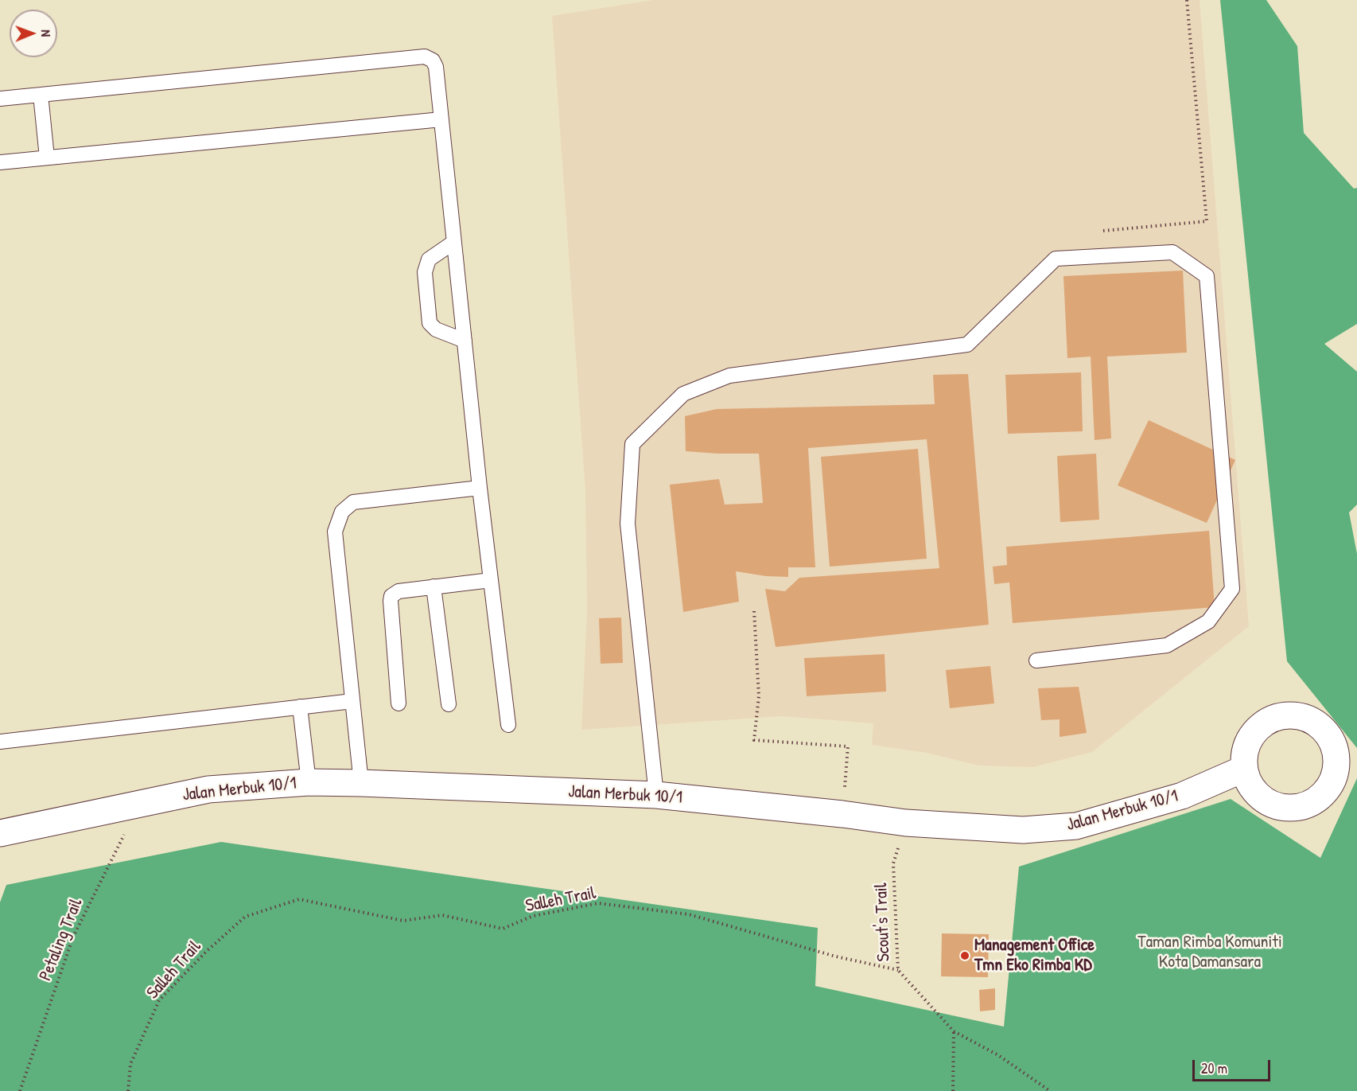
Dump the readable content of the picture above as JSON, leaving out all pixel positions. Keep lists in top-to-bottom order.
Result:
{
  "streets": {
    "street": ["Jalan Merbuk 10/1"],
    "path": ["Salleh Trail", "Scout's Trail", "Petaling Trail"]
  },
  "crossings": [
    ["Jalan Merbuk 10/1", "Scout's Trail"],
    ["Jalan Merbuk 10/1", "Petaling Trail"],
    ["Salleh Trail", "Scout's Trail"]
  ],
  "parks": ["Taman Rimba Komuniti Kota Damansara"],
  "places": ["Management Office Tmn Eko Rimba KD"],
  "scale_bar": "20 m",
  "north": "right"
}
